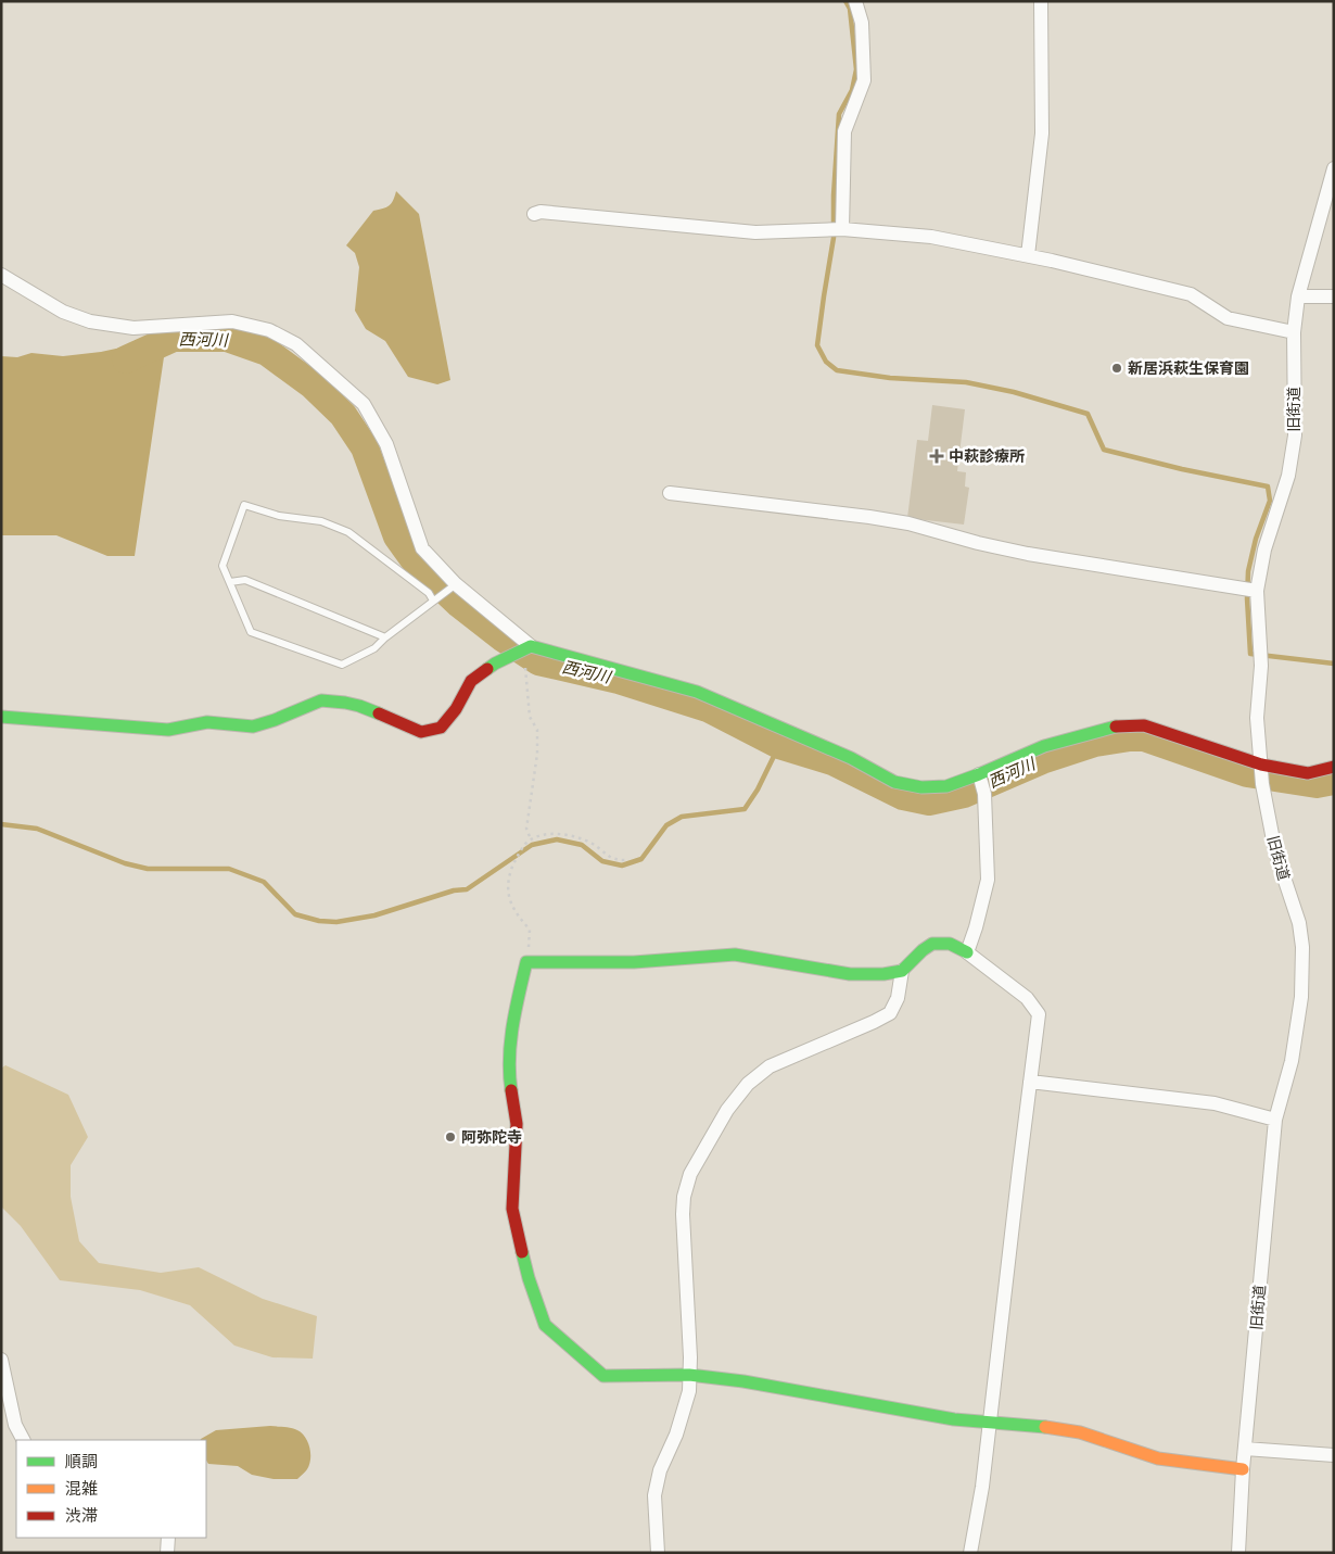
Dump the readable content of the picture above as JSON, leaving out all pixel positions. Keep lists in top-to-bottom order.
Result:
{
  "streets": {
    "street": ["旧街道"]
  },
  "water": ["西河川"],
  "places": {
    "other": ["新居浜萩生保育園", "阿弥陀寺"],
    "health": ["中萩診療所"]
  },
  "legend": ["順調", "混雑", "渋滞"]
}
